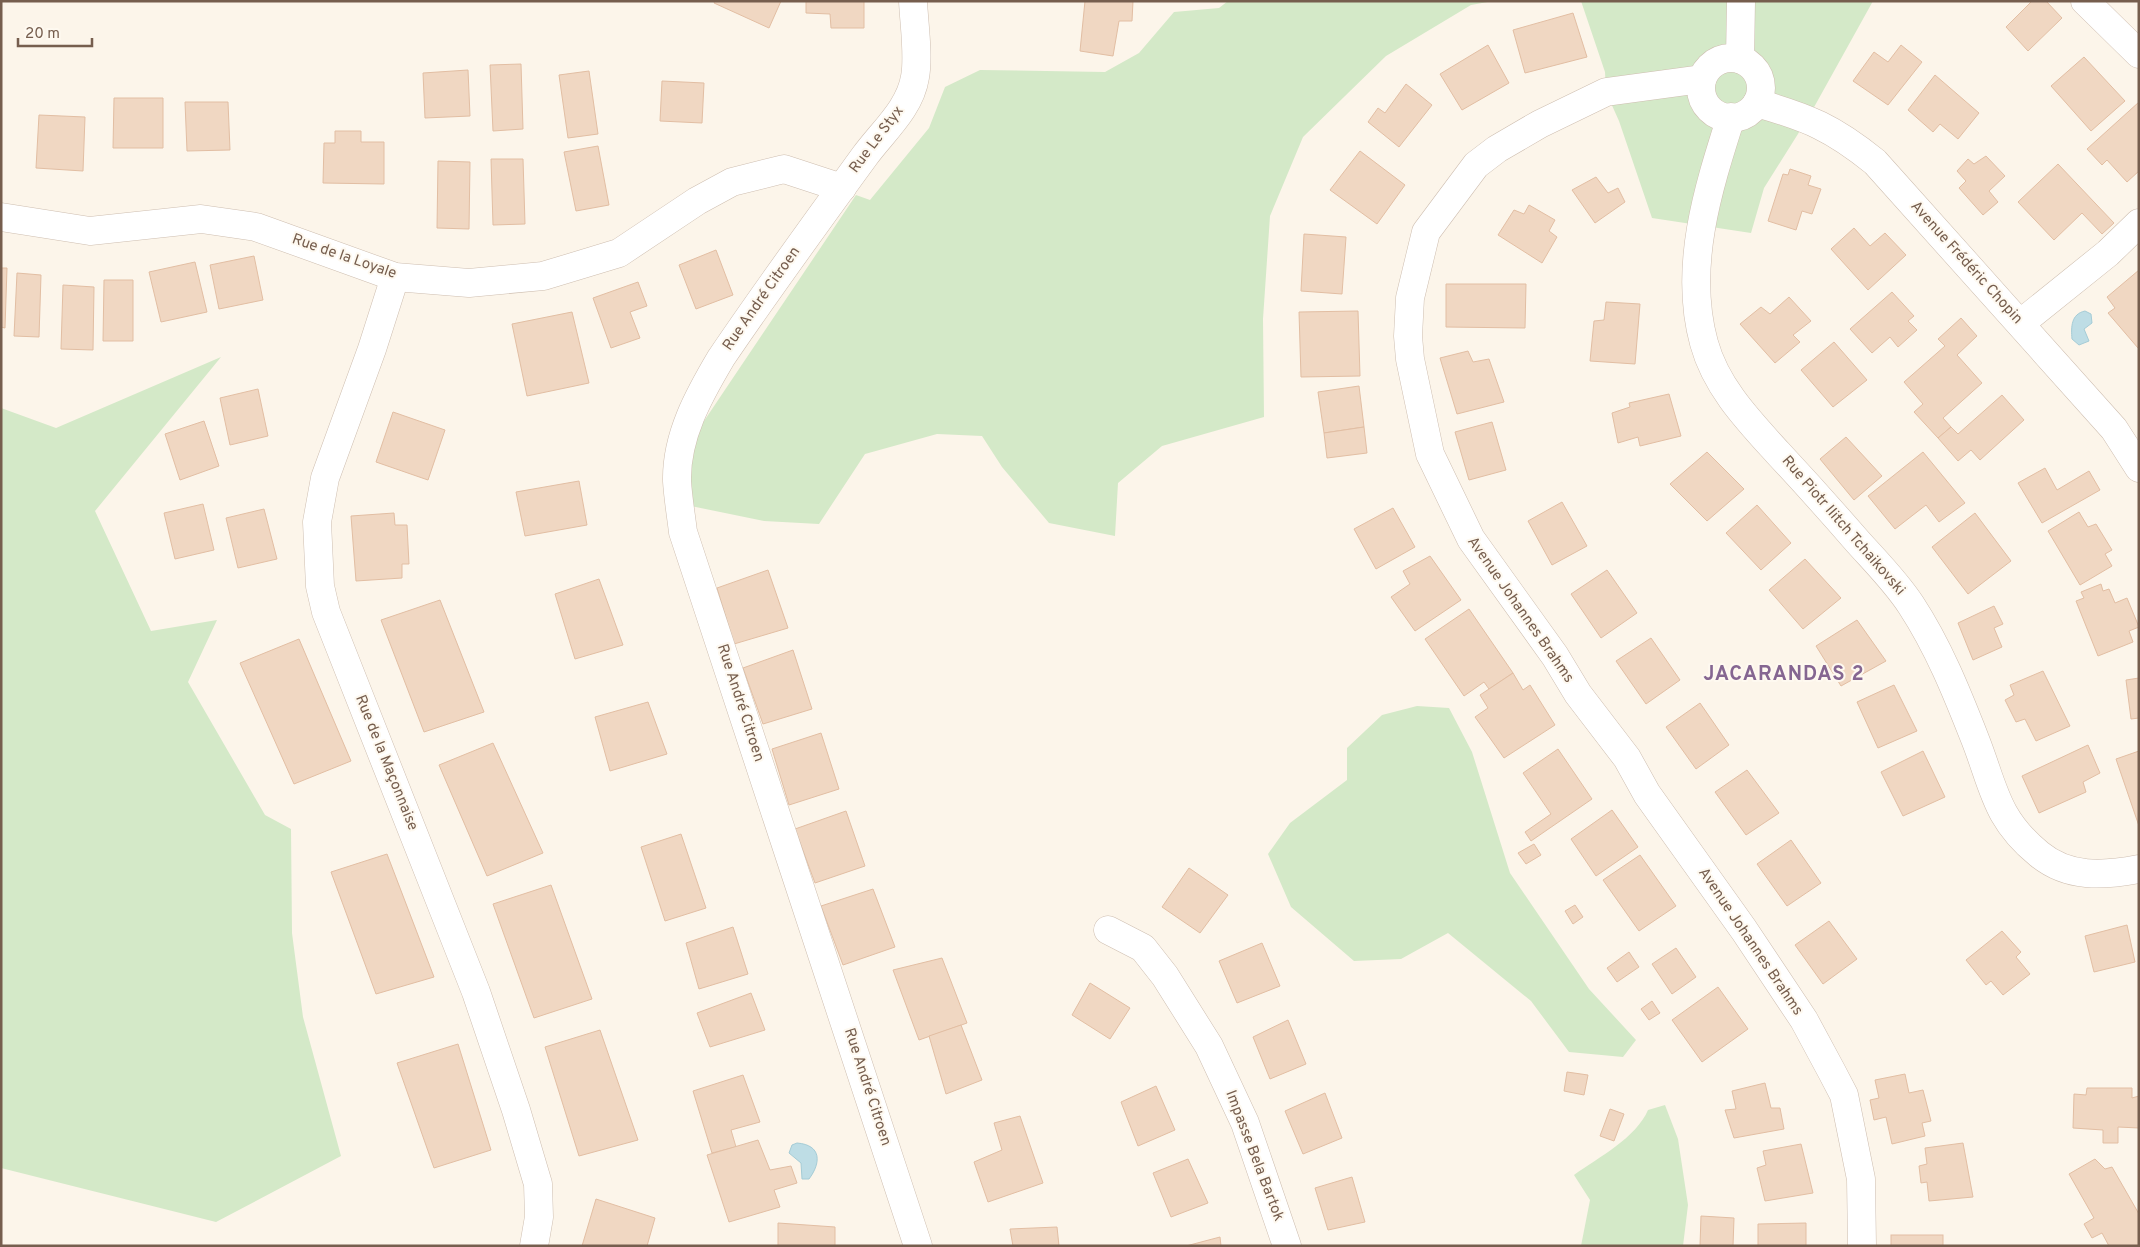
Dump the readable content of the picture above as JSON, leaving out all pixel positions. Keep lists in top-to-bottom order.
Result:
{
  "streets": {
    "street": [
      "Rue Le Styx",
      "Rue de la Loyale",
      "Avenue Frédéric Chopin",
      "Rue André Citroen",
      "Rue Piotr Ilitch Tchaikovski",
      "Avenue Johannes Brahms",
      "Rue de la Maçonnaise",
      "Impasse Bela Bartok"
    ]
  },
  "crossings": [
    ["Rue Le Styx", "Rue de la Loyale"],
    ["Rue Le Styx", "Rue André Citroen"],
    ["Rue de la Loyale", "Rue André Citroen"],
    ["Rue de la Loyale", "Rue de la Maçonnaise"],
    ["Avenue Frédéric Chopin", "Rue Piotr Ilitch Tchaikovski"],
    ["Avenue Frédéric Chopin", "Avenue Johannes Brahms"],
    ["Rue Piotr Ilitch Tchaikovski", "Avenue Johannes Brahms"]
  ],
  "districts": ["JACARANDAS 2"],
  "scale_bar": "20 m"
}
